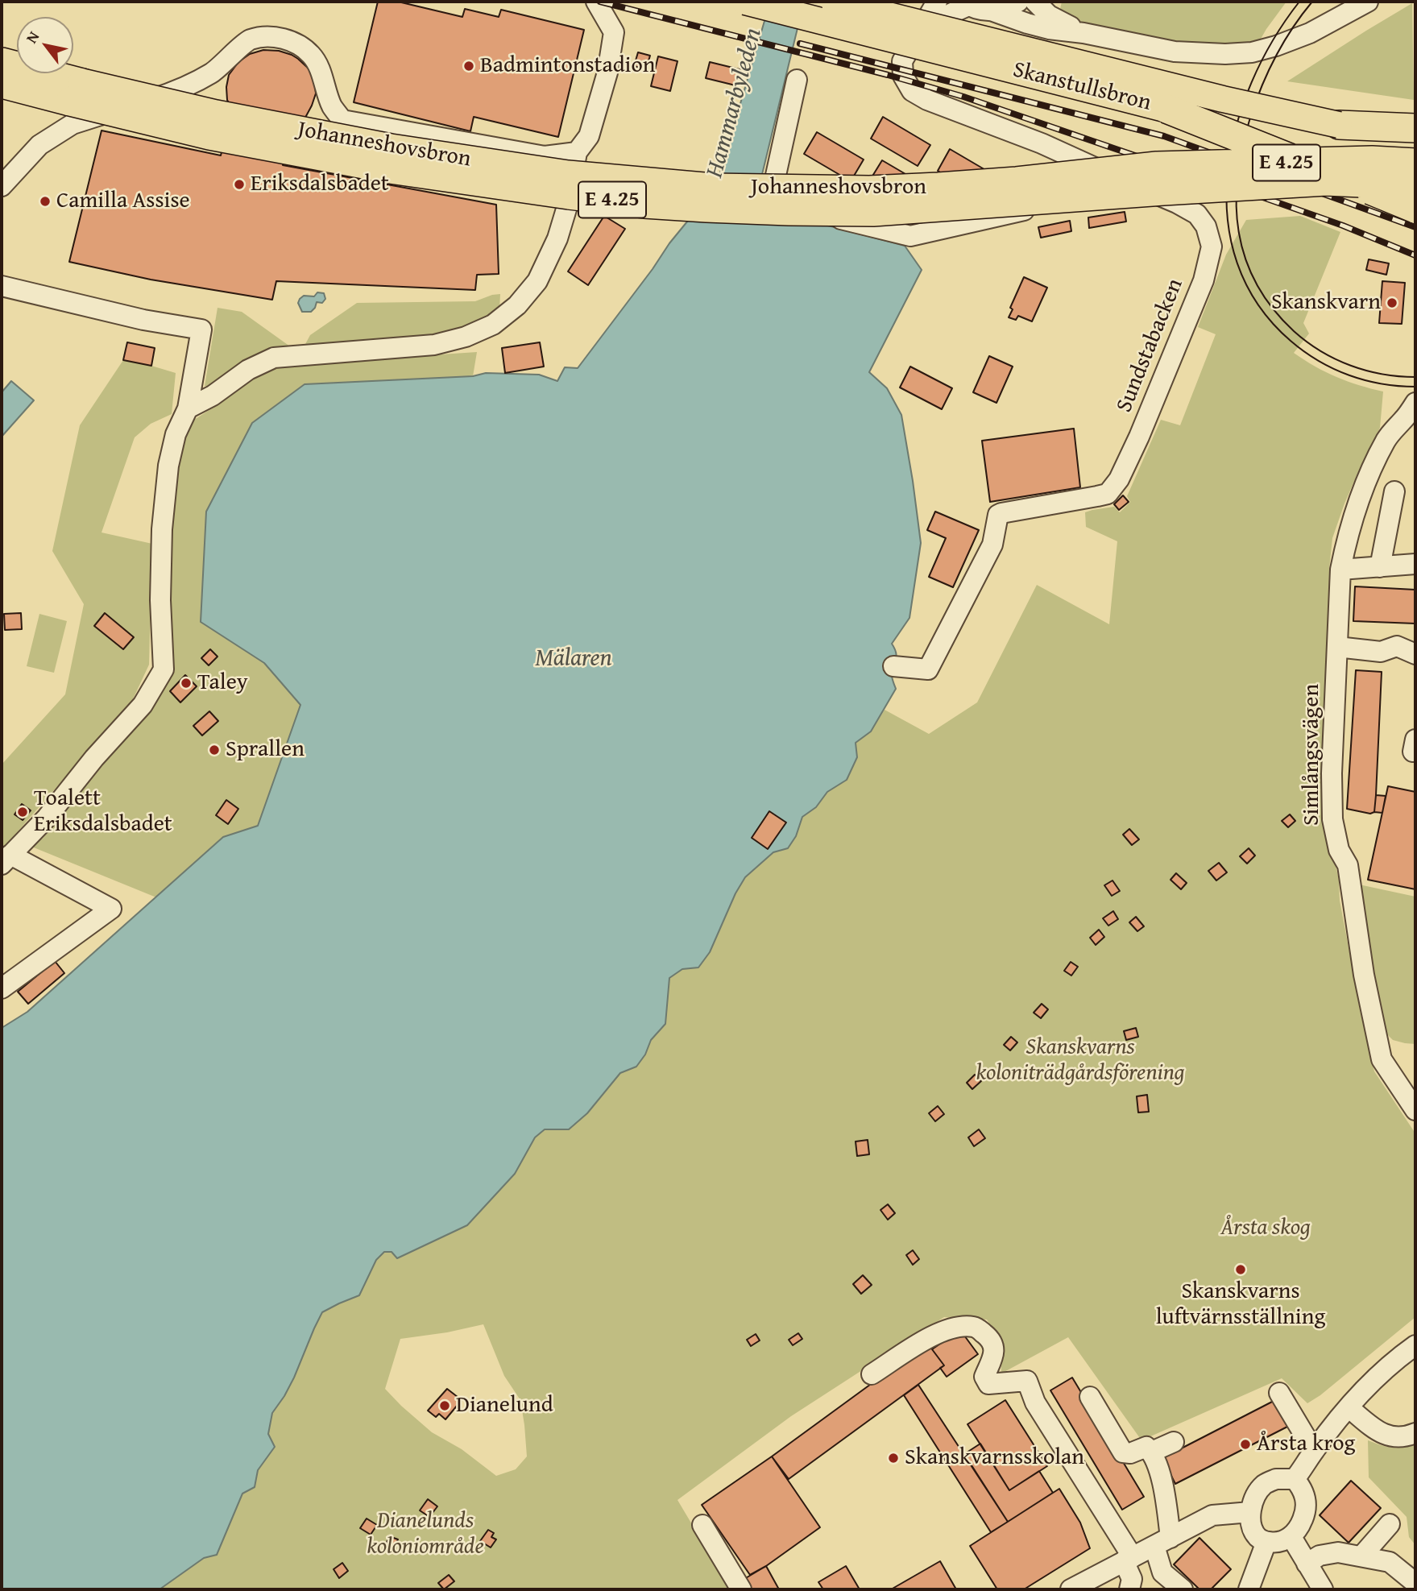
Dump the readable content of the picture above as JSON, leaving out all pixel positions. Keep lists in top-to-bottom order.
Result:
{
  "streets": {
    "highway": ["Johanneshovsbron", "E 4.25"],
    "main road": ["Skanstullsbron"],
    "street": ["Sundstabacken", "Simlångsvägen"]
  },
  "crossings": [
    ["Skanstullsbron", "Johanneshovsbron"]
  ],
  "water": ["Hammarbyleden", "Mälaren"],
  "parks": ["Skanskvarns koloniträdgårdsförening", "Årsta skog", "Dianelunds koloniområde"],
  "places": [
    "Badmintonstadion",
    "Eriksdalsbadet",
    "Camilla Assise",
    "Skanskvarn",
    "Taley",
    "Sprallen",
    "Toalett Eriksdalsbadet",
    "Skanskvarns luftvärnsställning",
    "Dianelund",
    "Årsta krog",
    "Skanskvarnsskolan"
  ],
  "north": "top left"
}
